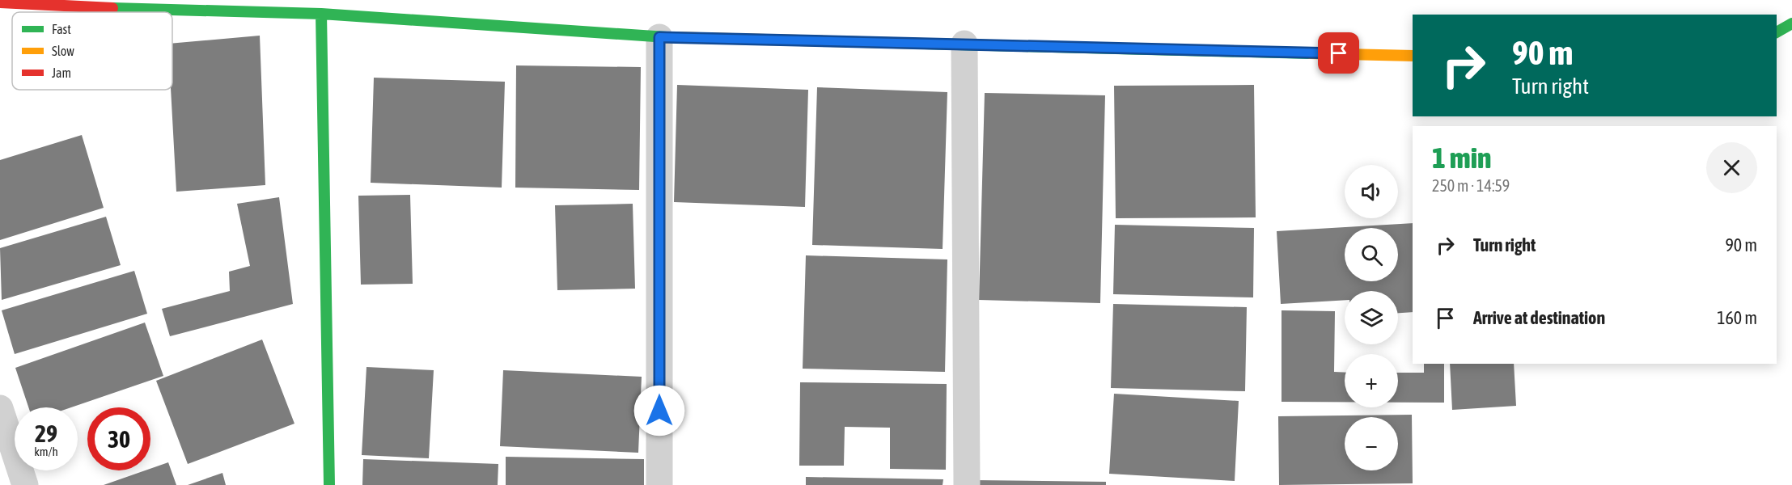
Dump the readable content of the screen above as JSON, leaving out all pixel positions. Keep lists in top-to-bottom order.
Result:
{
  "legend": ["Fast", "Slow", "Jam"],
  "page": {
    "turn": ["90 m", "Turn right"],
    "heading": ["1 min", "250 m · 14:59"],
    "map_buttons": ["+", "−"],
    "list": [
      {
        "name": "Turn right",
        "value": "90 m"
      },
      {
        "name": "Arrive at destination",
        "value": "160 m"
      }
    ],
    "speed": "29 km/h",
    "limit": "30"
  }
}
